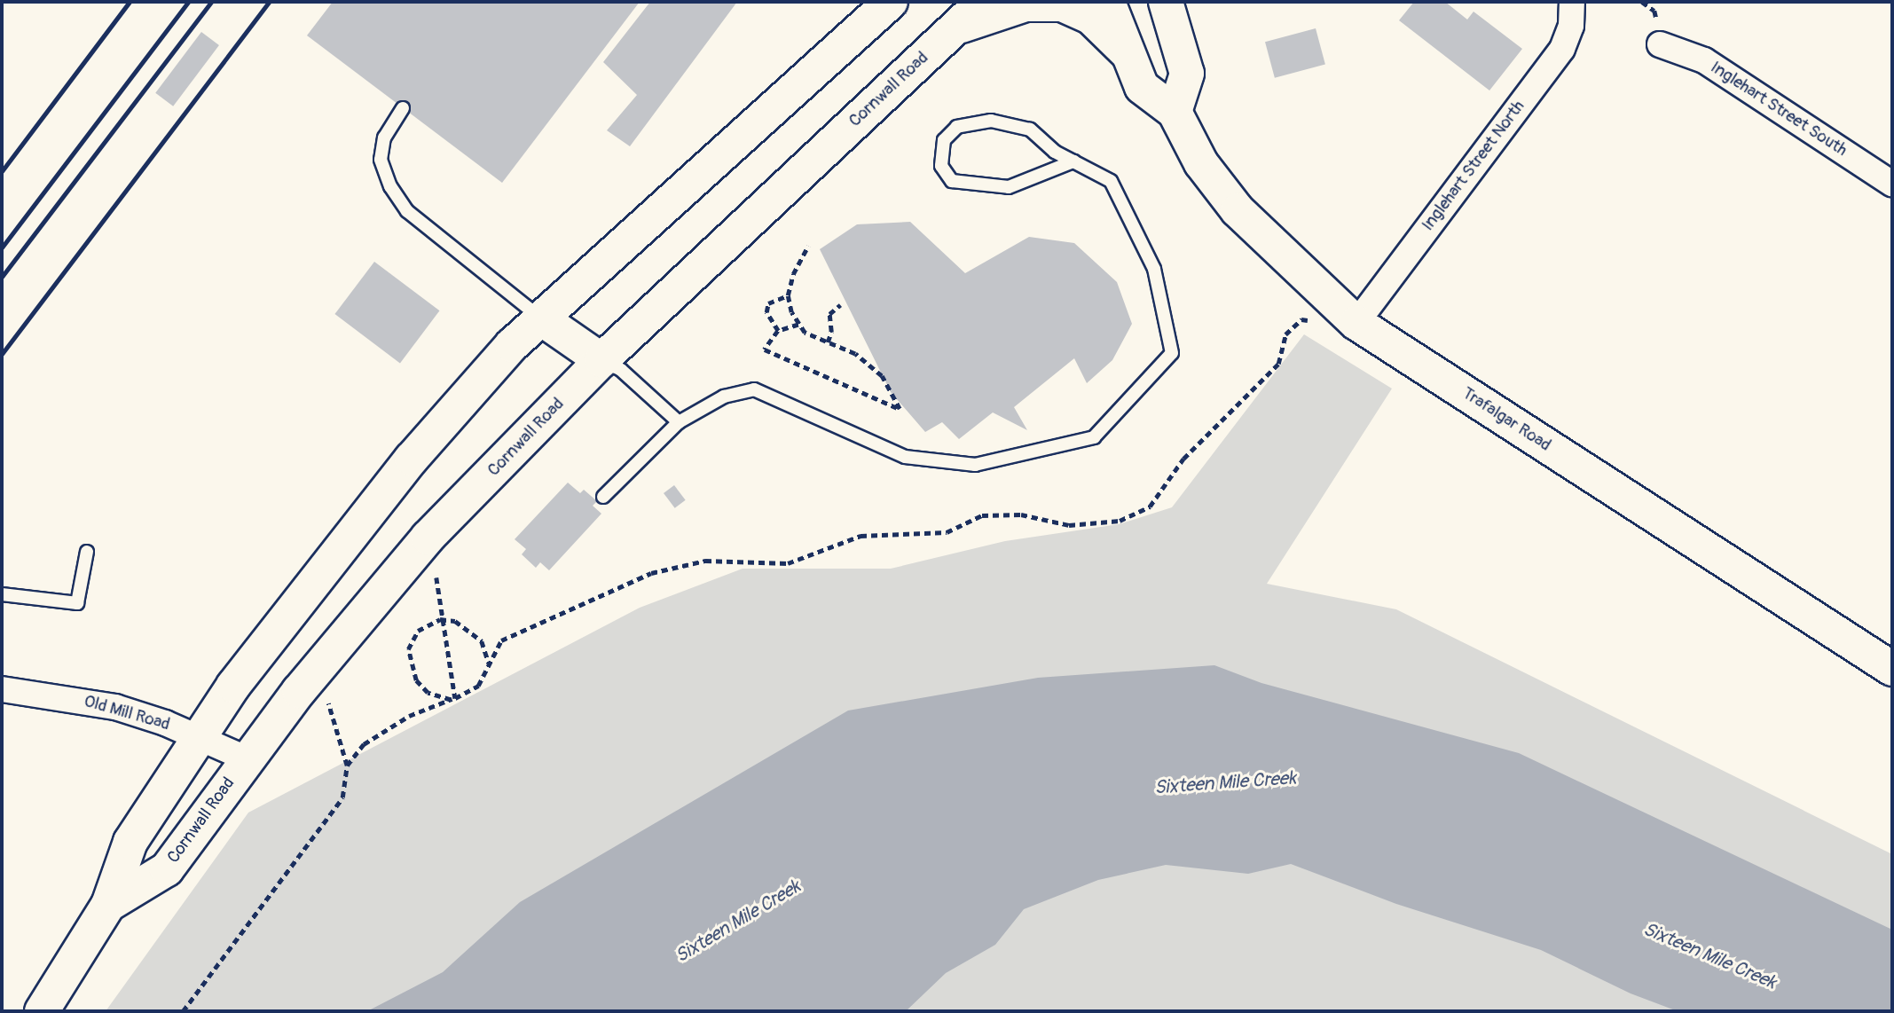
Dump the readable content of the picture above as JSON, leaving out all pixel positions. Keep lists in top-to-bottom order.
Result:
{
  "streets": {
    "main road": ["Cornwall Road", "Trafalgar Road"],
    "street": ["Inglehart Street South", "Inglehart Street North", "Old Mill Road"]
  },
  "crossings": [
    ["Cornwall Road", "Old Mill Road"],
    ["Inglehart Street North", "Trafalgar Road"]
  ],
  "water": ["Sixteen Mile Creek"]
}
